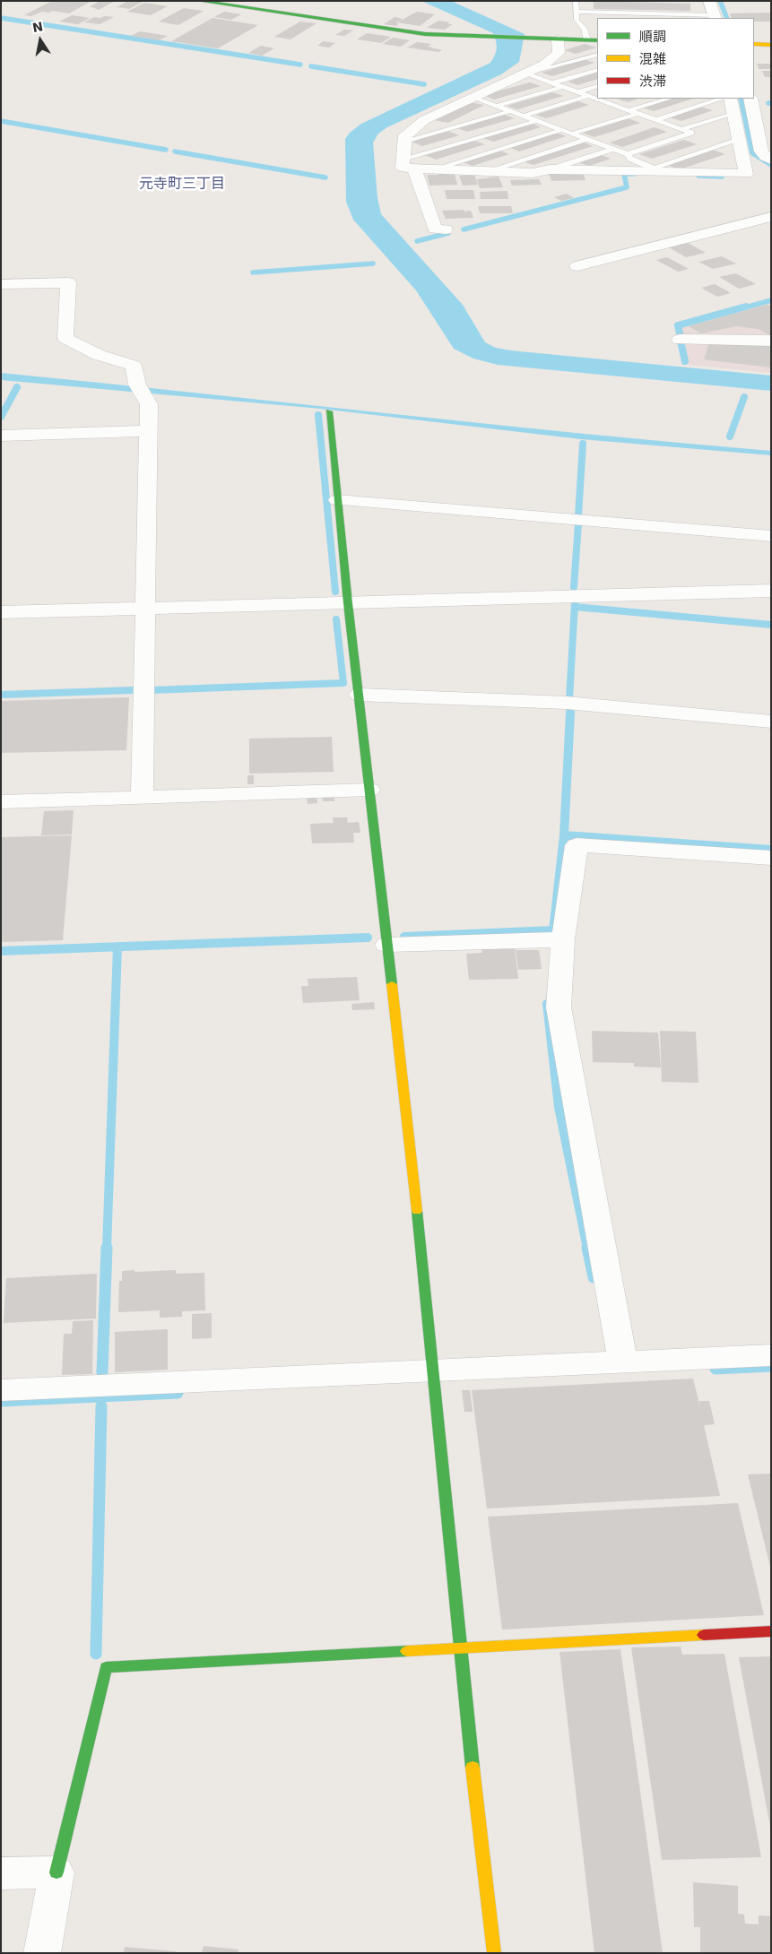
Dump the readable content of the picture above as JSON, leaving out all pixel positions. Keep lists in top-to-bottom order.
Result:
{
  "districts": ["元寺町三丁目"],
  "legend": ["順調", "混雑", "渋滞"],
  "north": "top"
}
